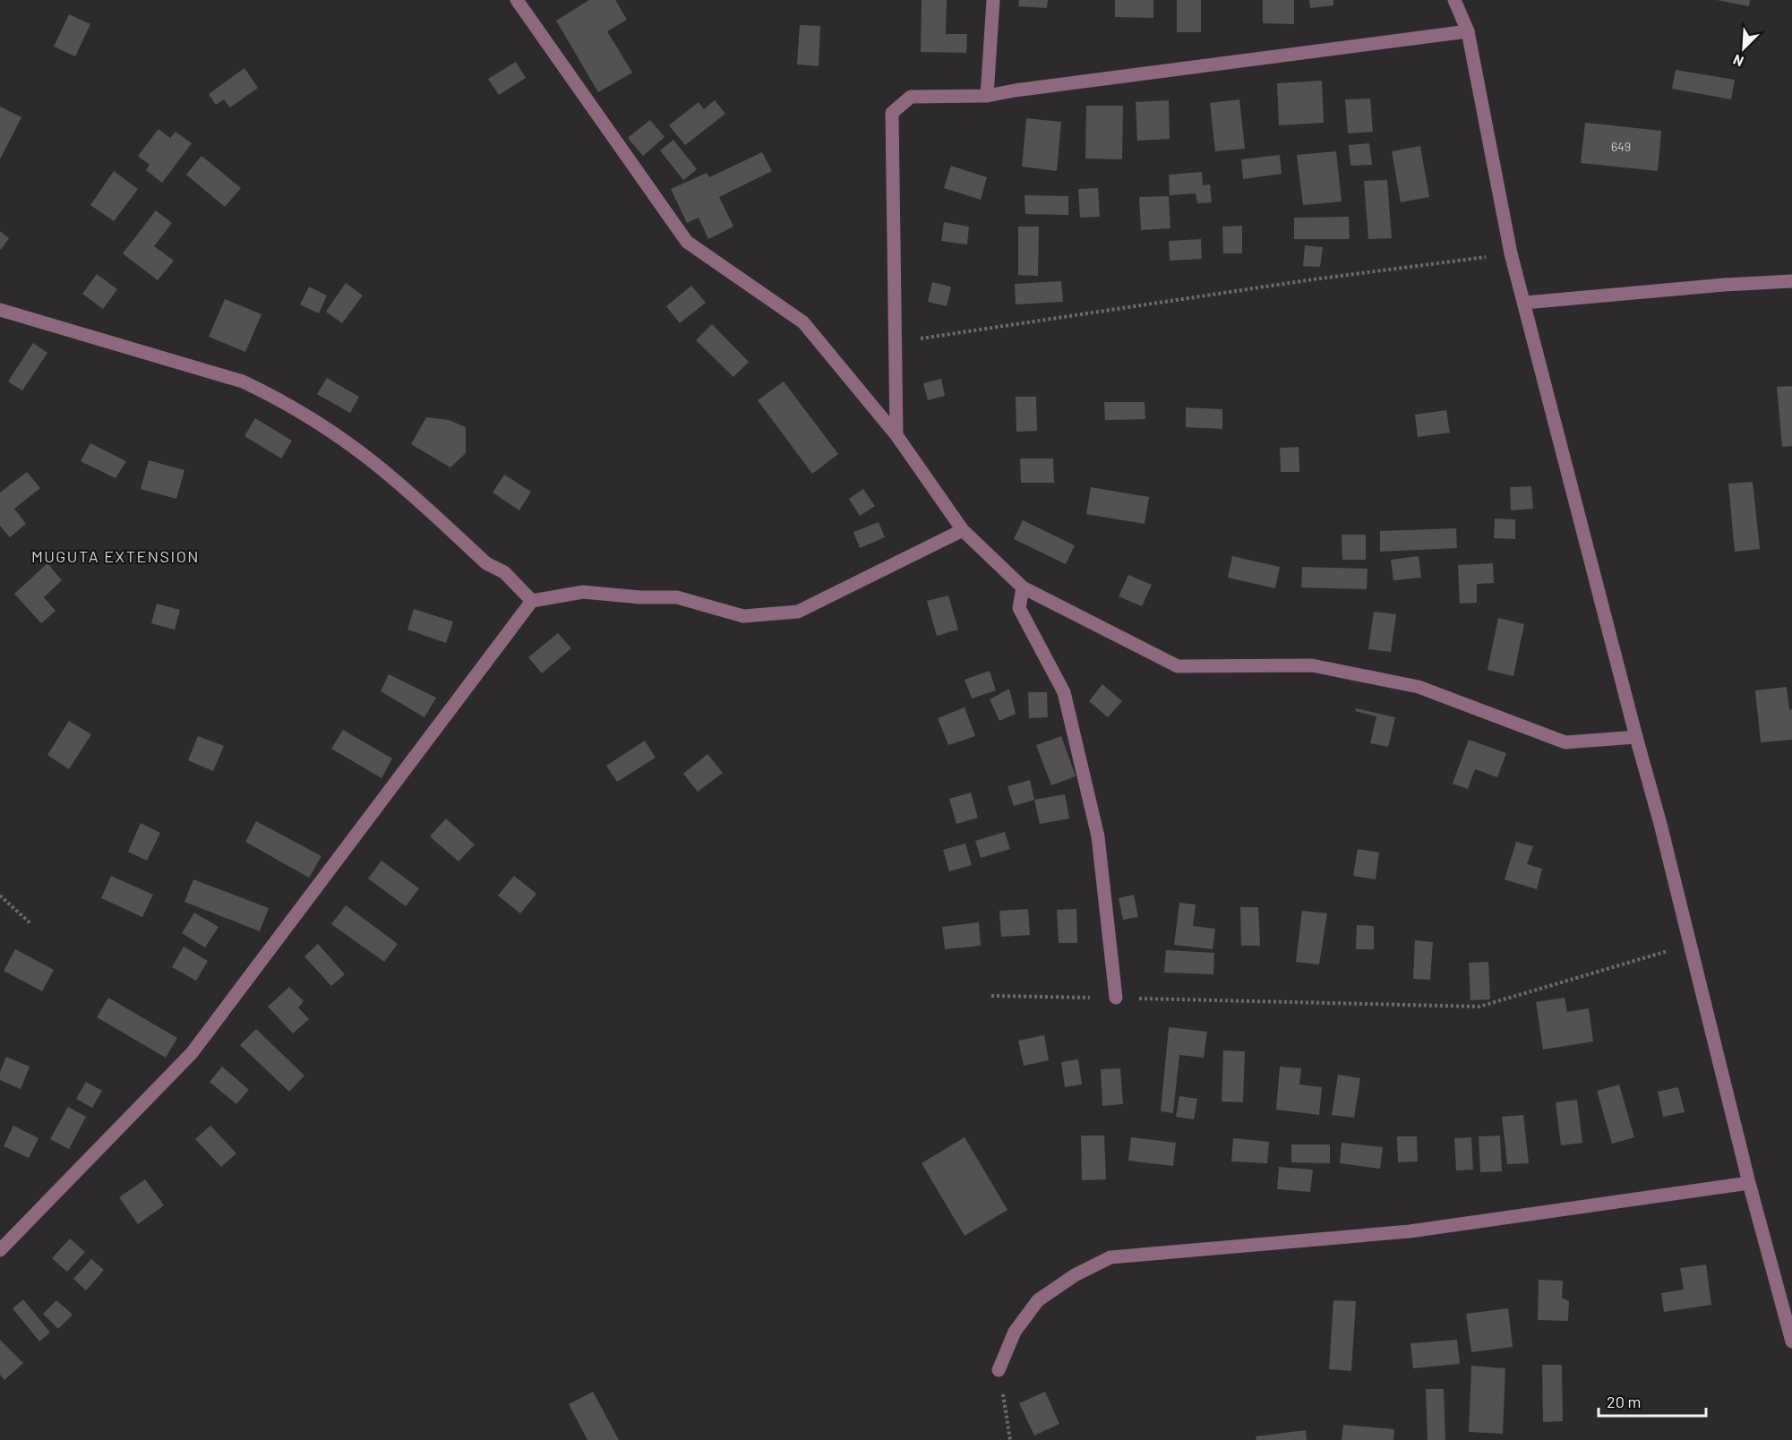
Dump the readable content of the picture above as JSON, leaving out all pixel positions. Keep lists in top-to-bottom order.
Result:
{
  "districts": ["MUGUTA EXTENSION"],
  "house_numbers": ["649"],
  "scale_bar": "20 m",
  "north": "bottom left"
}
